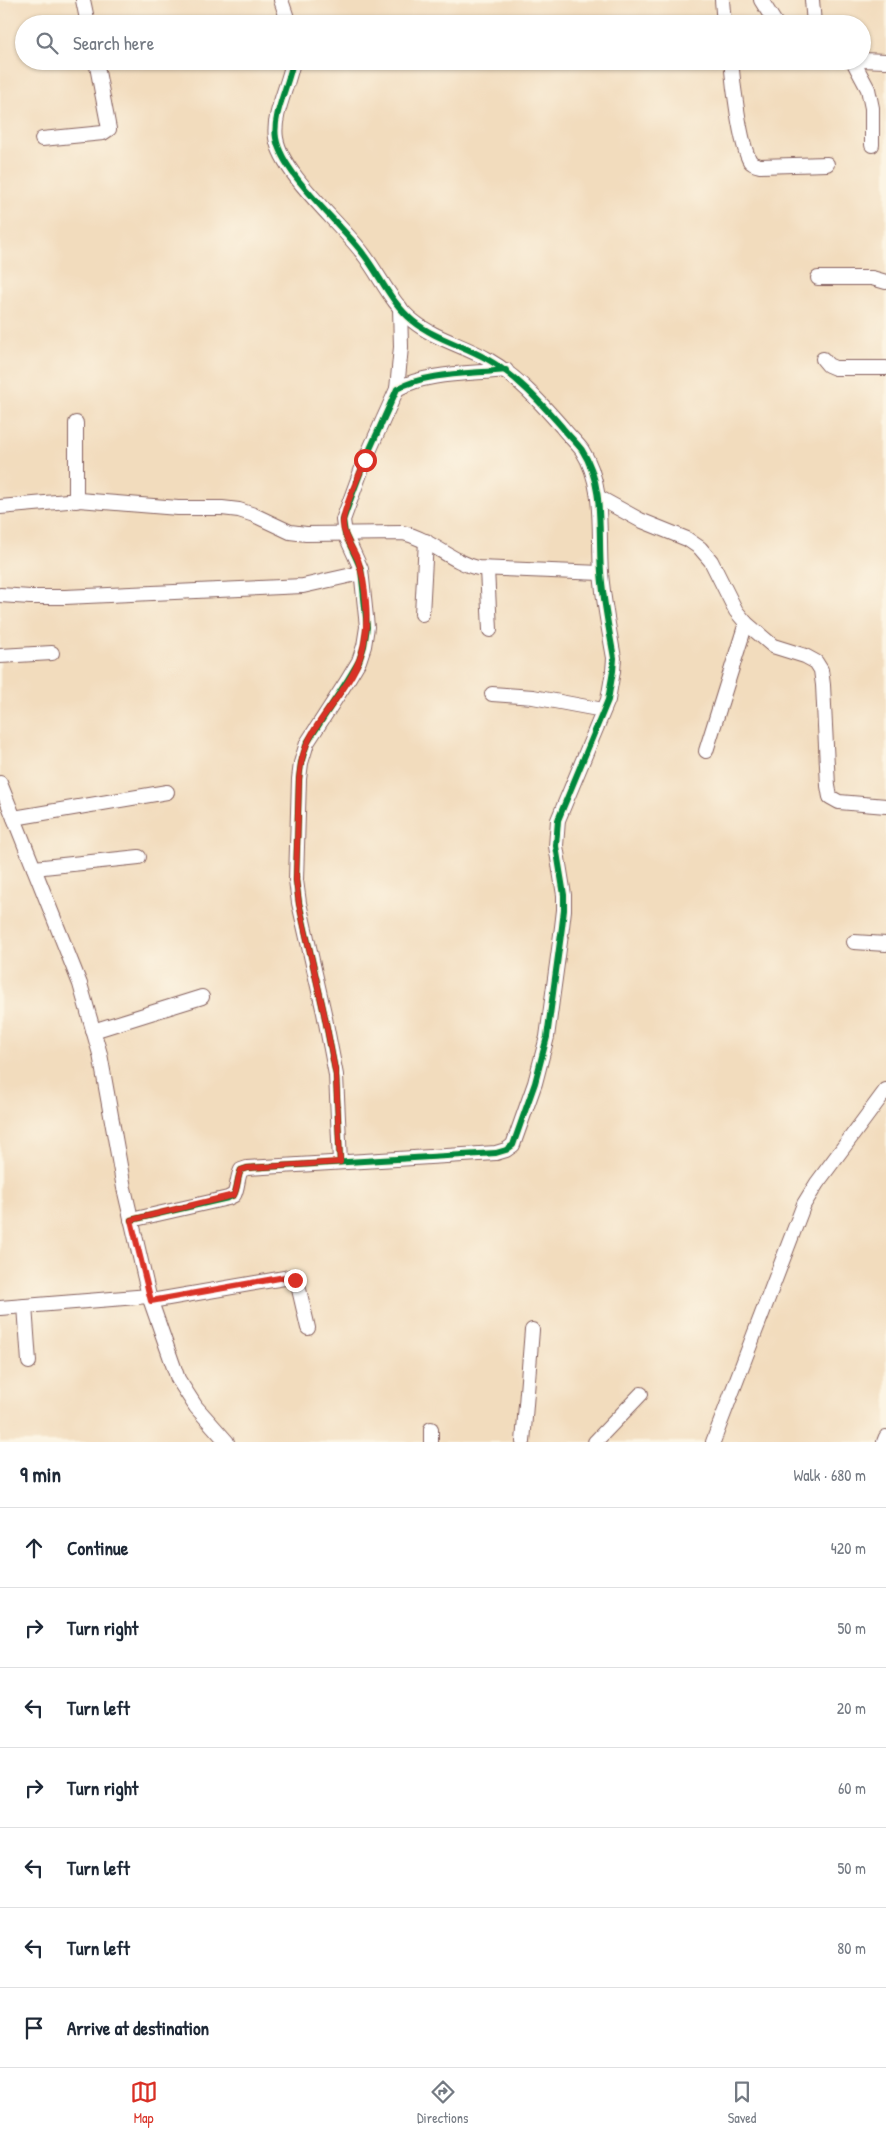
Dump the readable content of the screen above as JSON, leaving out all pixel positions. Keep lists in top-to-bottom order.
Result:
{
  "page": {
    "search": "Search here",
    "heading": ["9 min", "Walk · 680 m"],
    "list": [
      ["Continue", "420 m"],
      ["Turn right", "50 m"],
      ["Turn left", "20 m"],
      ["Turn right", "60 m"],
      ["Turn left", "50 m"],
      ["Turn left", "80 m"],
      "Arrive at destination"
    ],
    "nav": ["Map", "Directions", "Saved"]
  }
}
